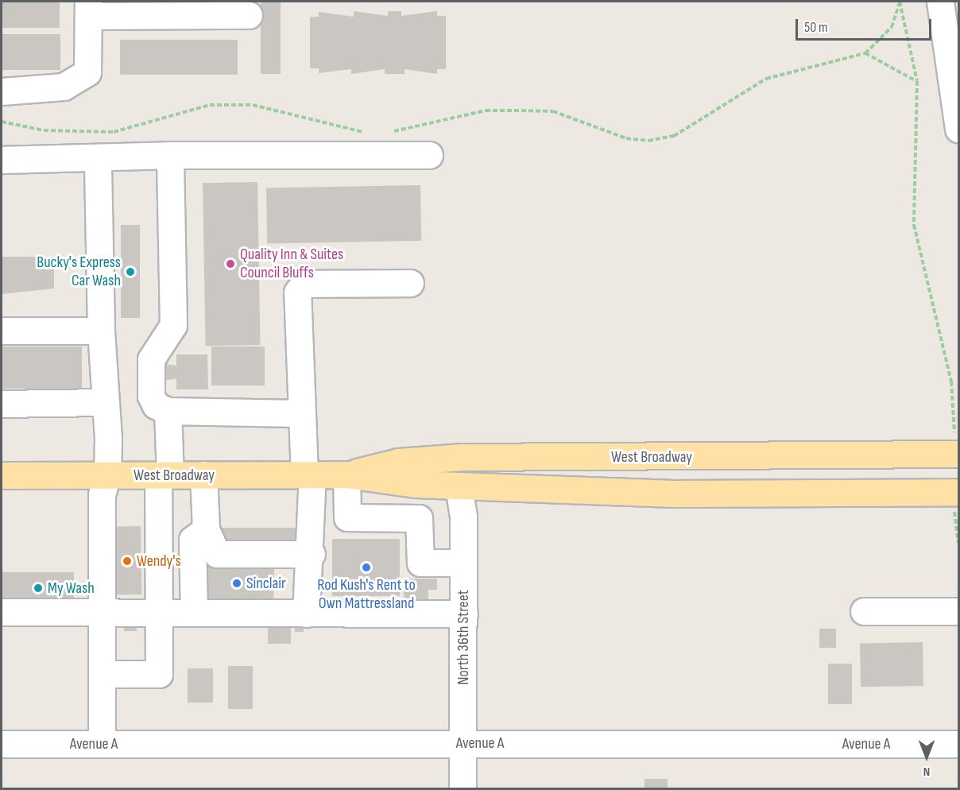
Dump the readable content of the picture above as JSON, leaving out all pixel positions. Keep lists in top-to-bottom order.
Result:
{
  "streets": {
    "main road": ["West Broadway"],
    "street": ["North 36th Street", "Avenue A"]
  },
  "crossings": [
    ["West Broadway", "North 36th Street"],
    ["North 36th Street", "Avenue A"]
  ],
  "places": [
    "Quality Inn & Suites Council Bluffs",
    "Bucky's Express Car Wash",
    "Wendy's",
    "Rod Kush's Rent to Own Mattressland",
    "Sinclair",
    "My Wash"
  ],
  "scale_bar": "50 m",
  "north": "bottom"
}
